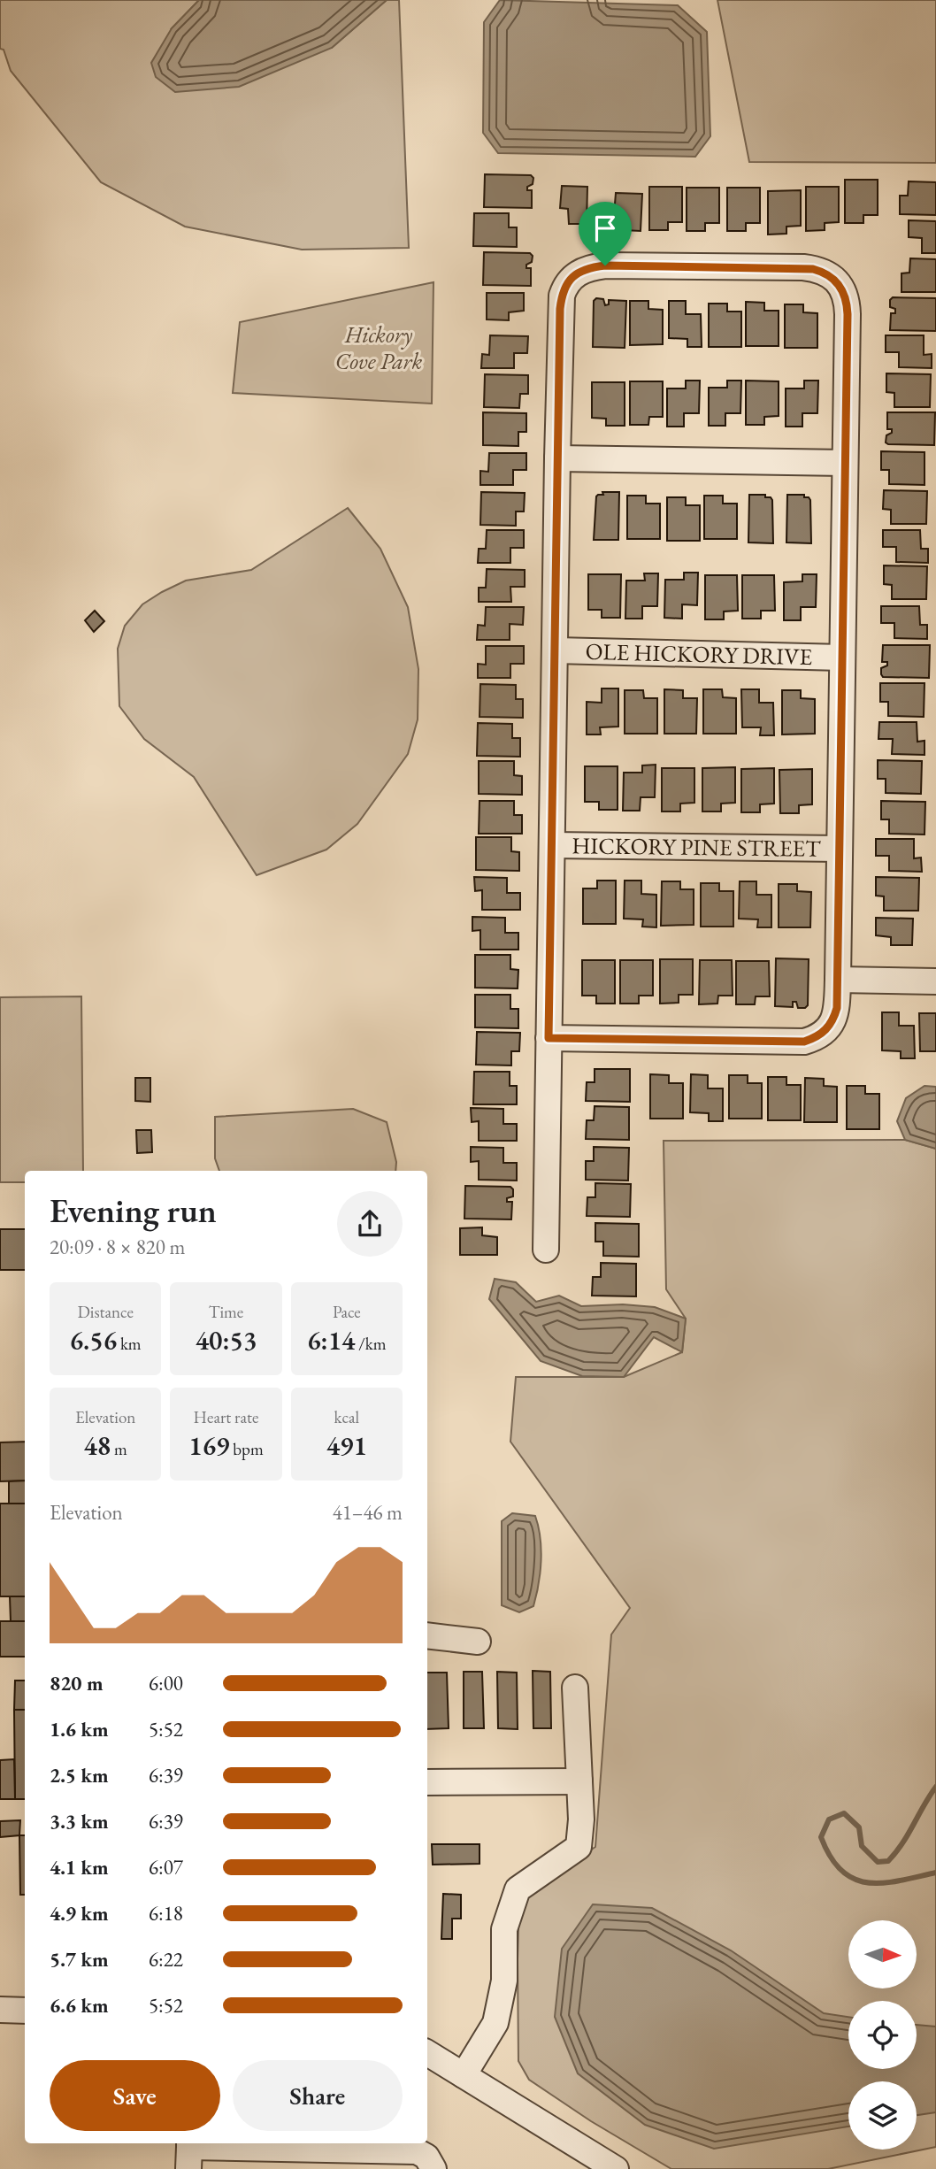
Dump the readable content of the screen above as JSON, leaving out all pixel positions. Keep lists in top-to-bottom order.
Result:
{
  "streets": {
    "street": ["OLE HICKORY DRIVE", "HICKORY PINE STREET"]
  },
  "parks": ["Hickory Cove Park"],
  "north": "right",
  "page": {
    "heading": ["Evening run", "20:09 · 8 × 820 m"],
    "stats": [
      ["Distance", "6.56 km"],
      ["Time", "40:53"],
      ["Pace", "6:14 /km"],
      ["Elevation", "48 m"],
      ["Heart rate", "169 bpm"],
      ["kcal", "491"]
    ],
    "chart": ["Elevation", "41–46 m"],
    "list": [
      {
        "name": "820 m",
        "note": "6:00"
      },
      {
        "name": "1.6 km",
        "note": "5:52"
      },
      {
        "name": "2.5 km",
        "note": "6:39"
      },
      {
        "name": "3.3 km",
        "note": "6:39"
      },
      {
        "name": "4.1 km",
        "note": "6:07"
      },
      {
        "name": "4.9 km",
        "note": "6:18"
      },
      {
        "name": "5.7 km",
        "note": "6:22"
      },
      {
        "name": "6.6 km",
        "note": "5:52"
      }
    ],
    "buttons": ["Save", "Share"]
  }
}
